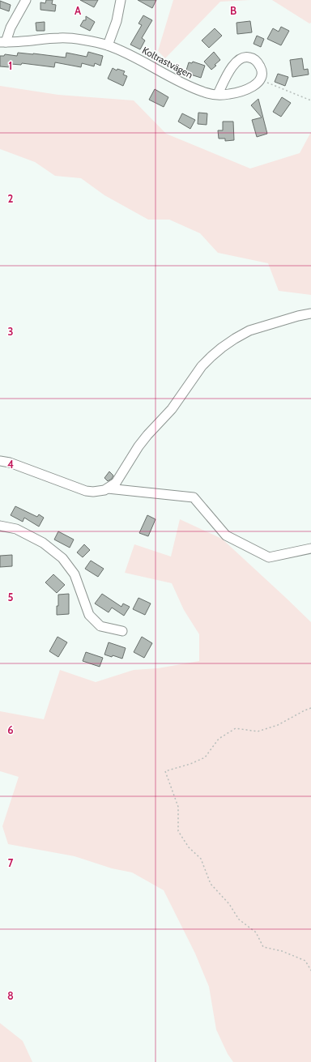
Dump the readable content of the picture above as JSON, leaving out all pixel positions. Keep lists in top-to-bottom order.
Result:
{
  "streets": {
    "street": ["Koltrastvägen"]
  },
  "grid": {
    "columns": ["A", "B"],
    "rows": [
      "1",
      "2",
      "3",
      "4",
      "5",
      "6",
      "7",
      "8"
    ]
  }
}
